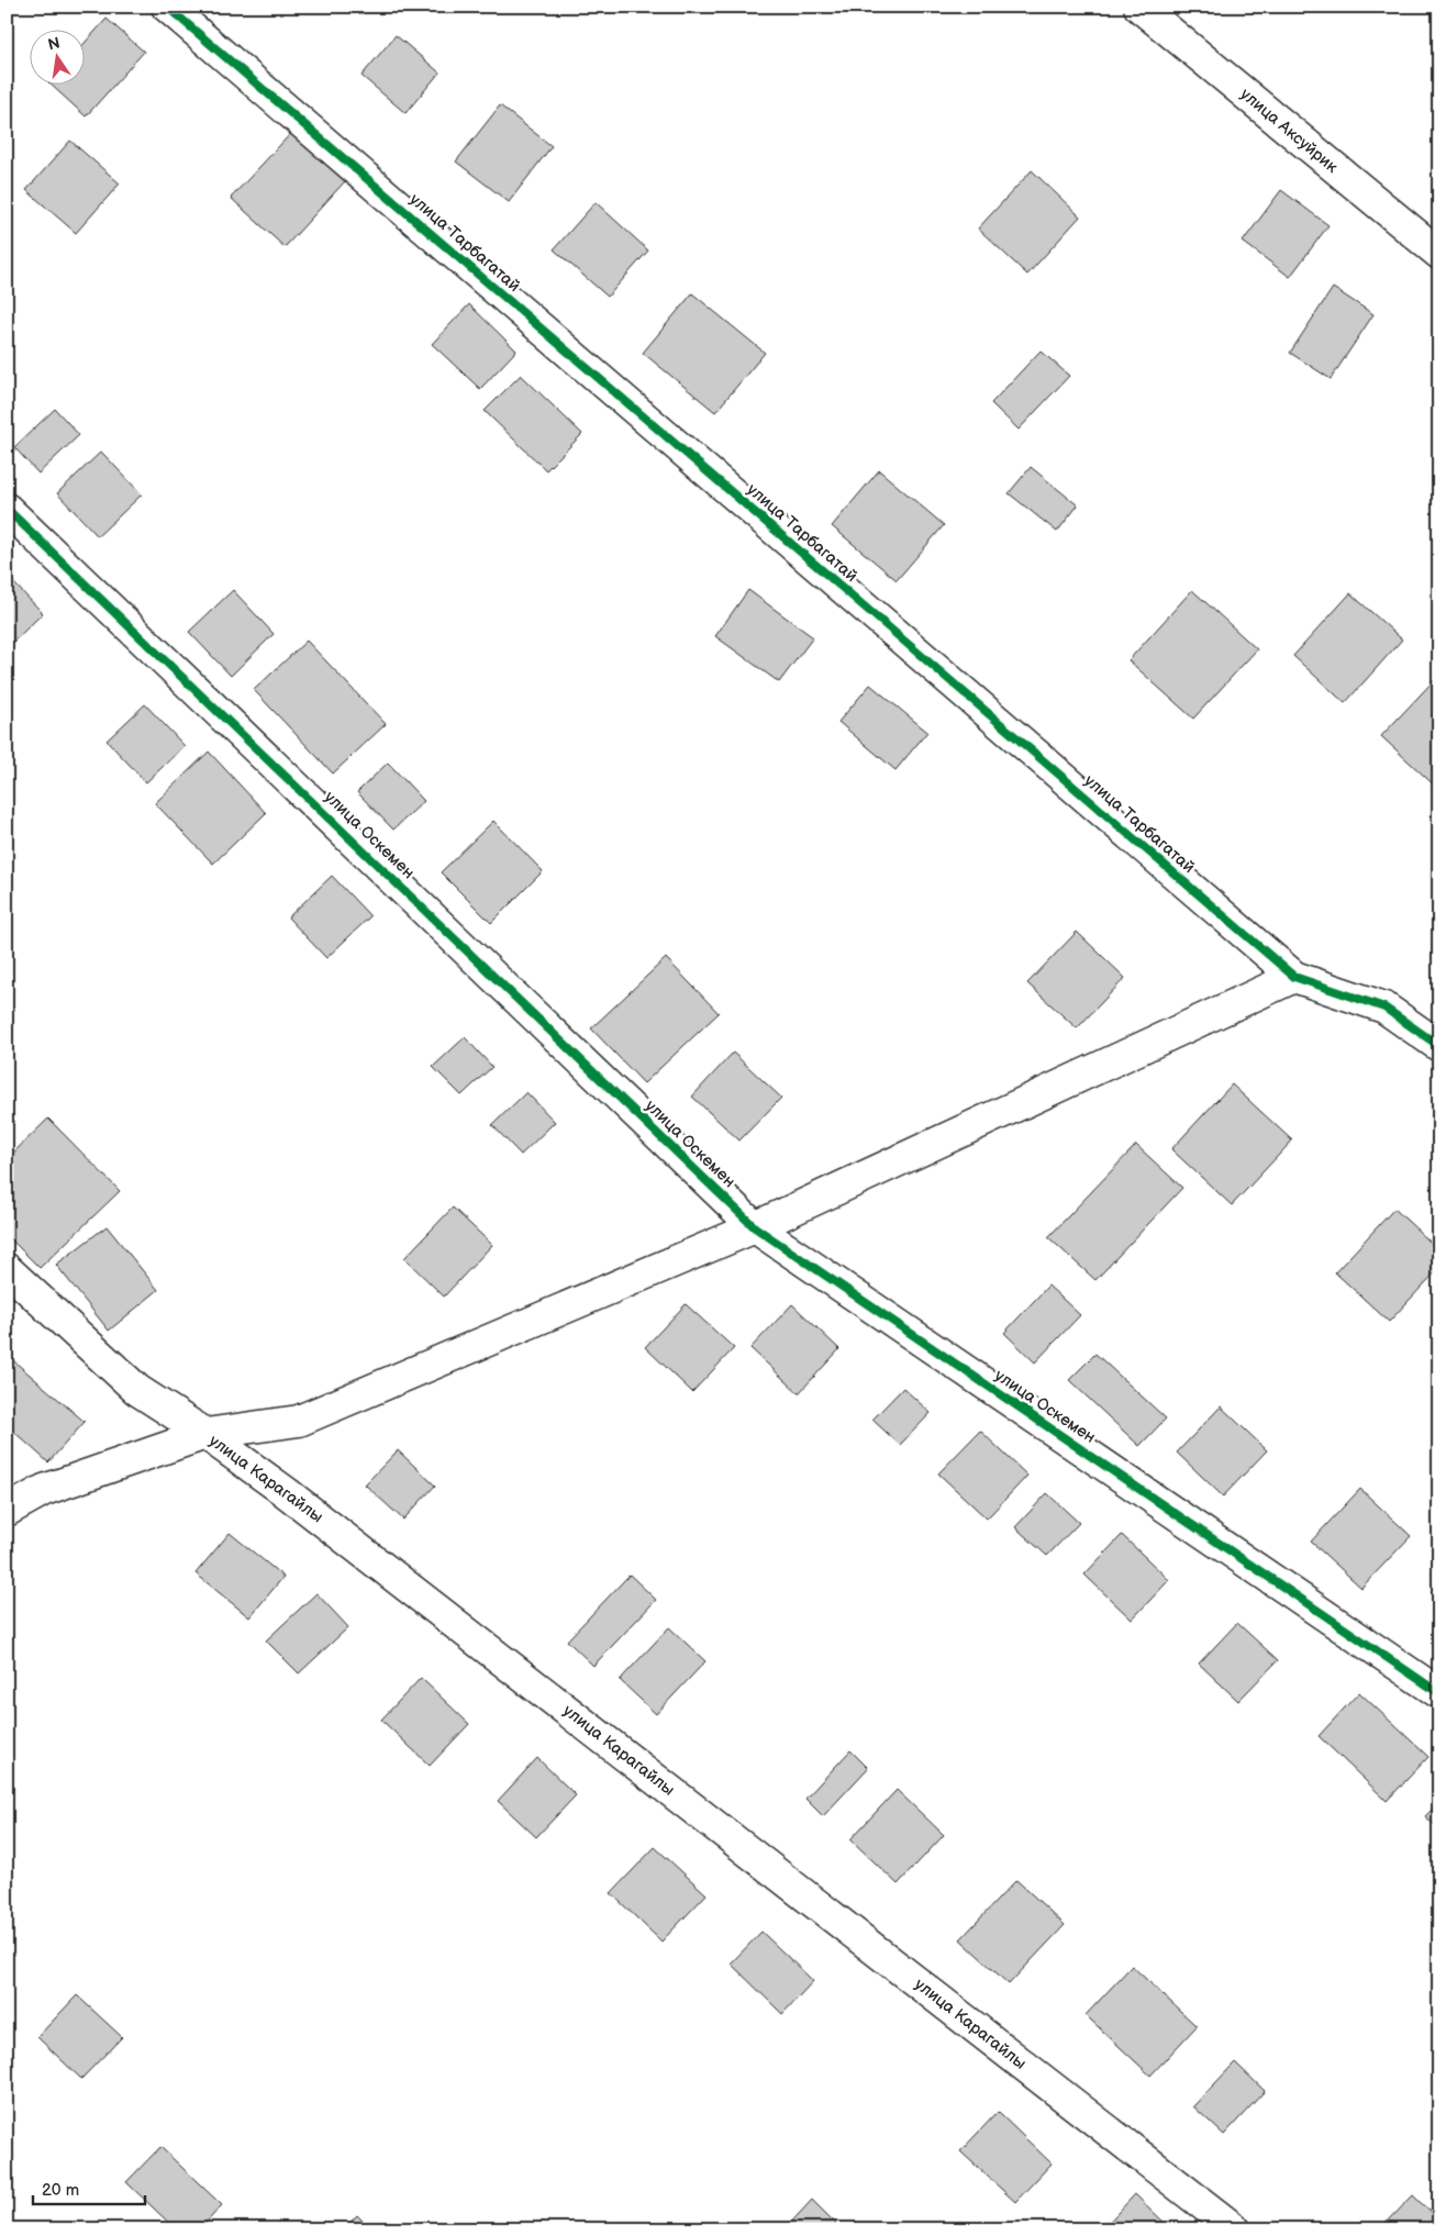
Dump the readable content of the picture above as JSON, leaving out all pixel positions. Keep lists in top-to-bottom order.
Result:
{
  "streets": {
    "street": [
      "улица Аксуйрик",
      "улица Тарбагатай",
      "улица Оскемен",
      "улица Карагайлы"
    ]
  },
  "scale_bar": "20 m",
  "north": "top"
}
